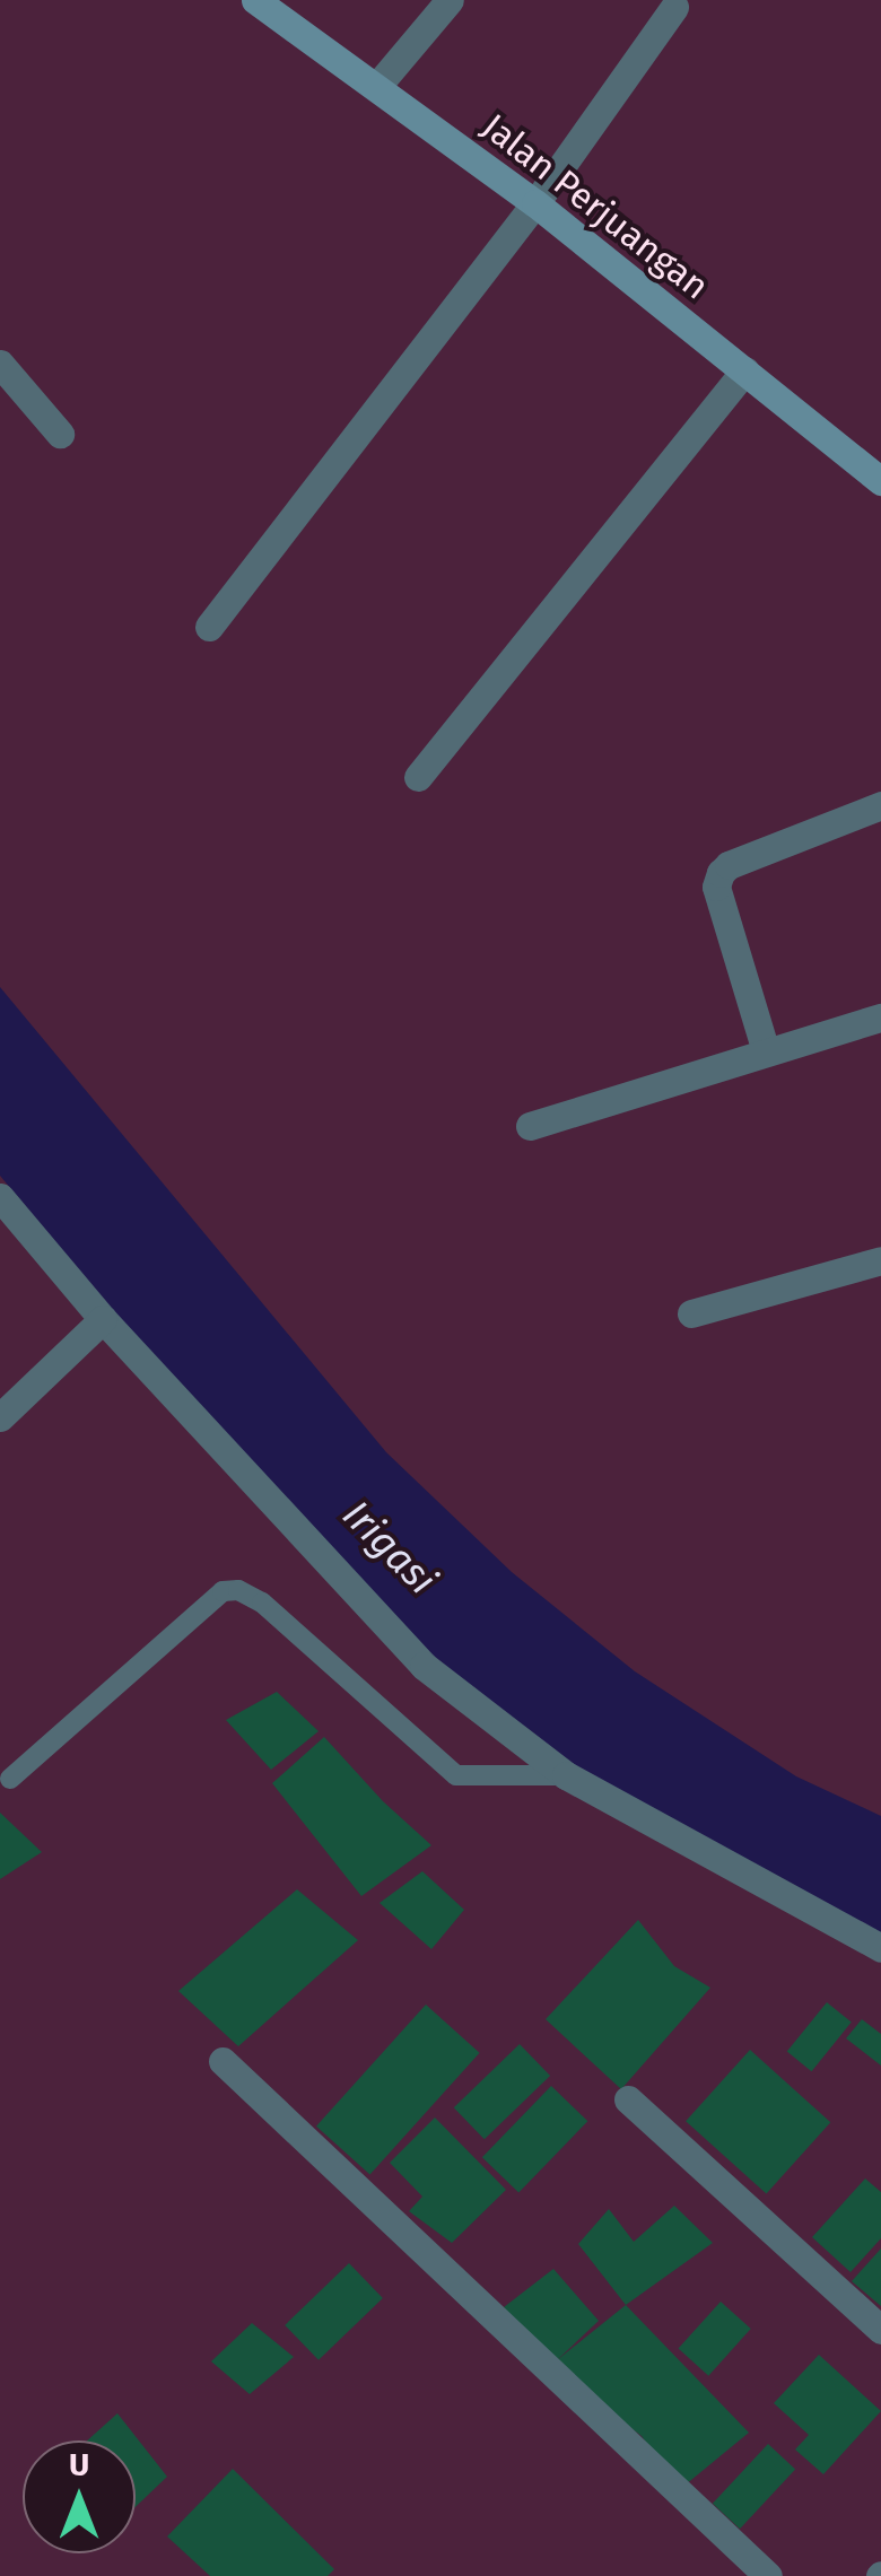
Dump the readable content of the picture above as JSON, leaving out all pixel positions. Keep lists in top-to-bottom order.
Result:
{
  "streets": {
    "main road": ["Jalan Perjuangan"]
  },
  "water": ["Irigasi"],
  "north": "top"
}
